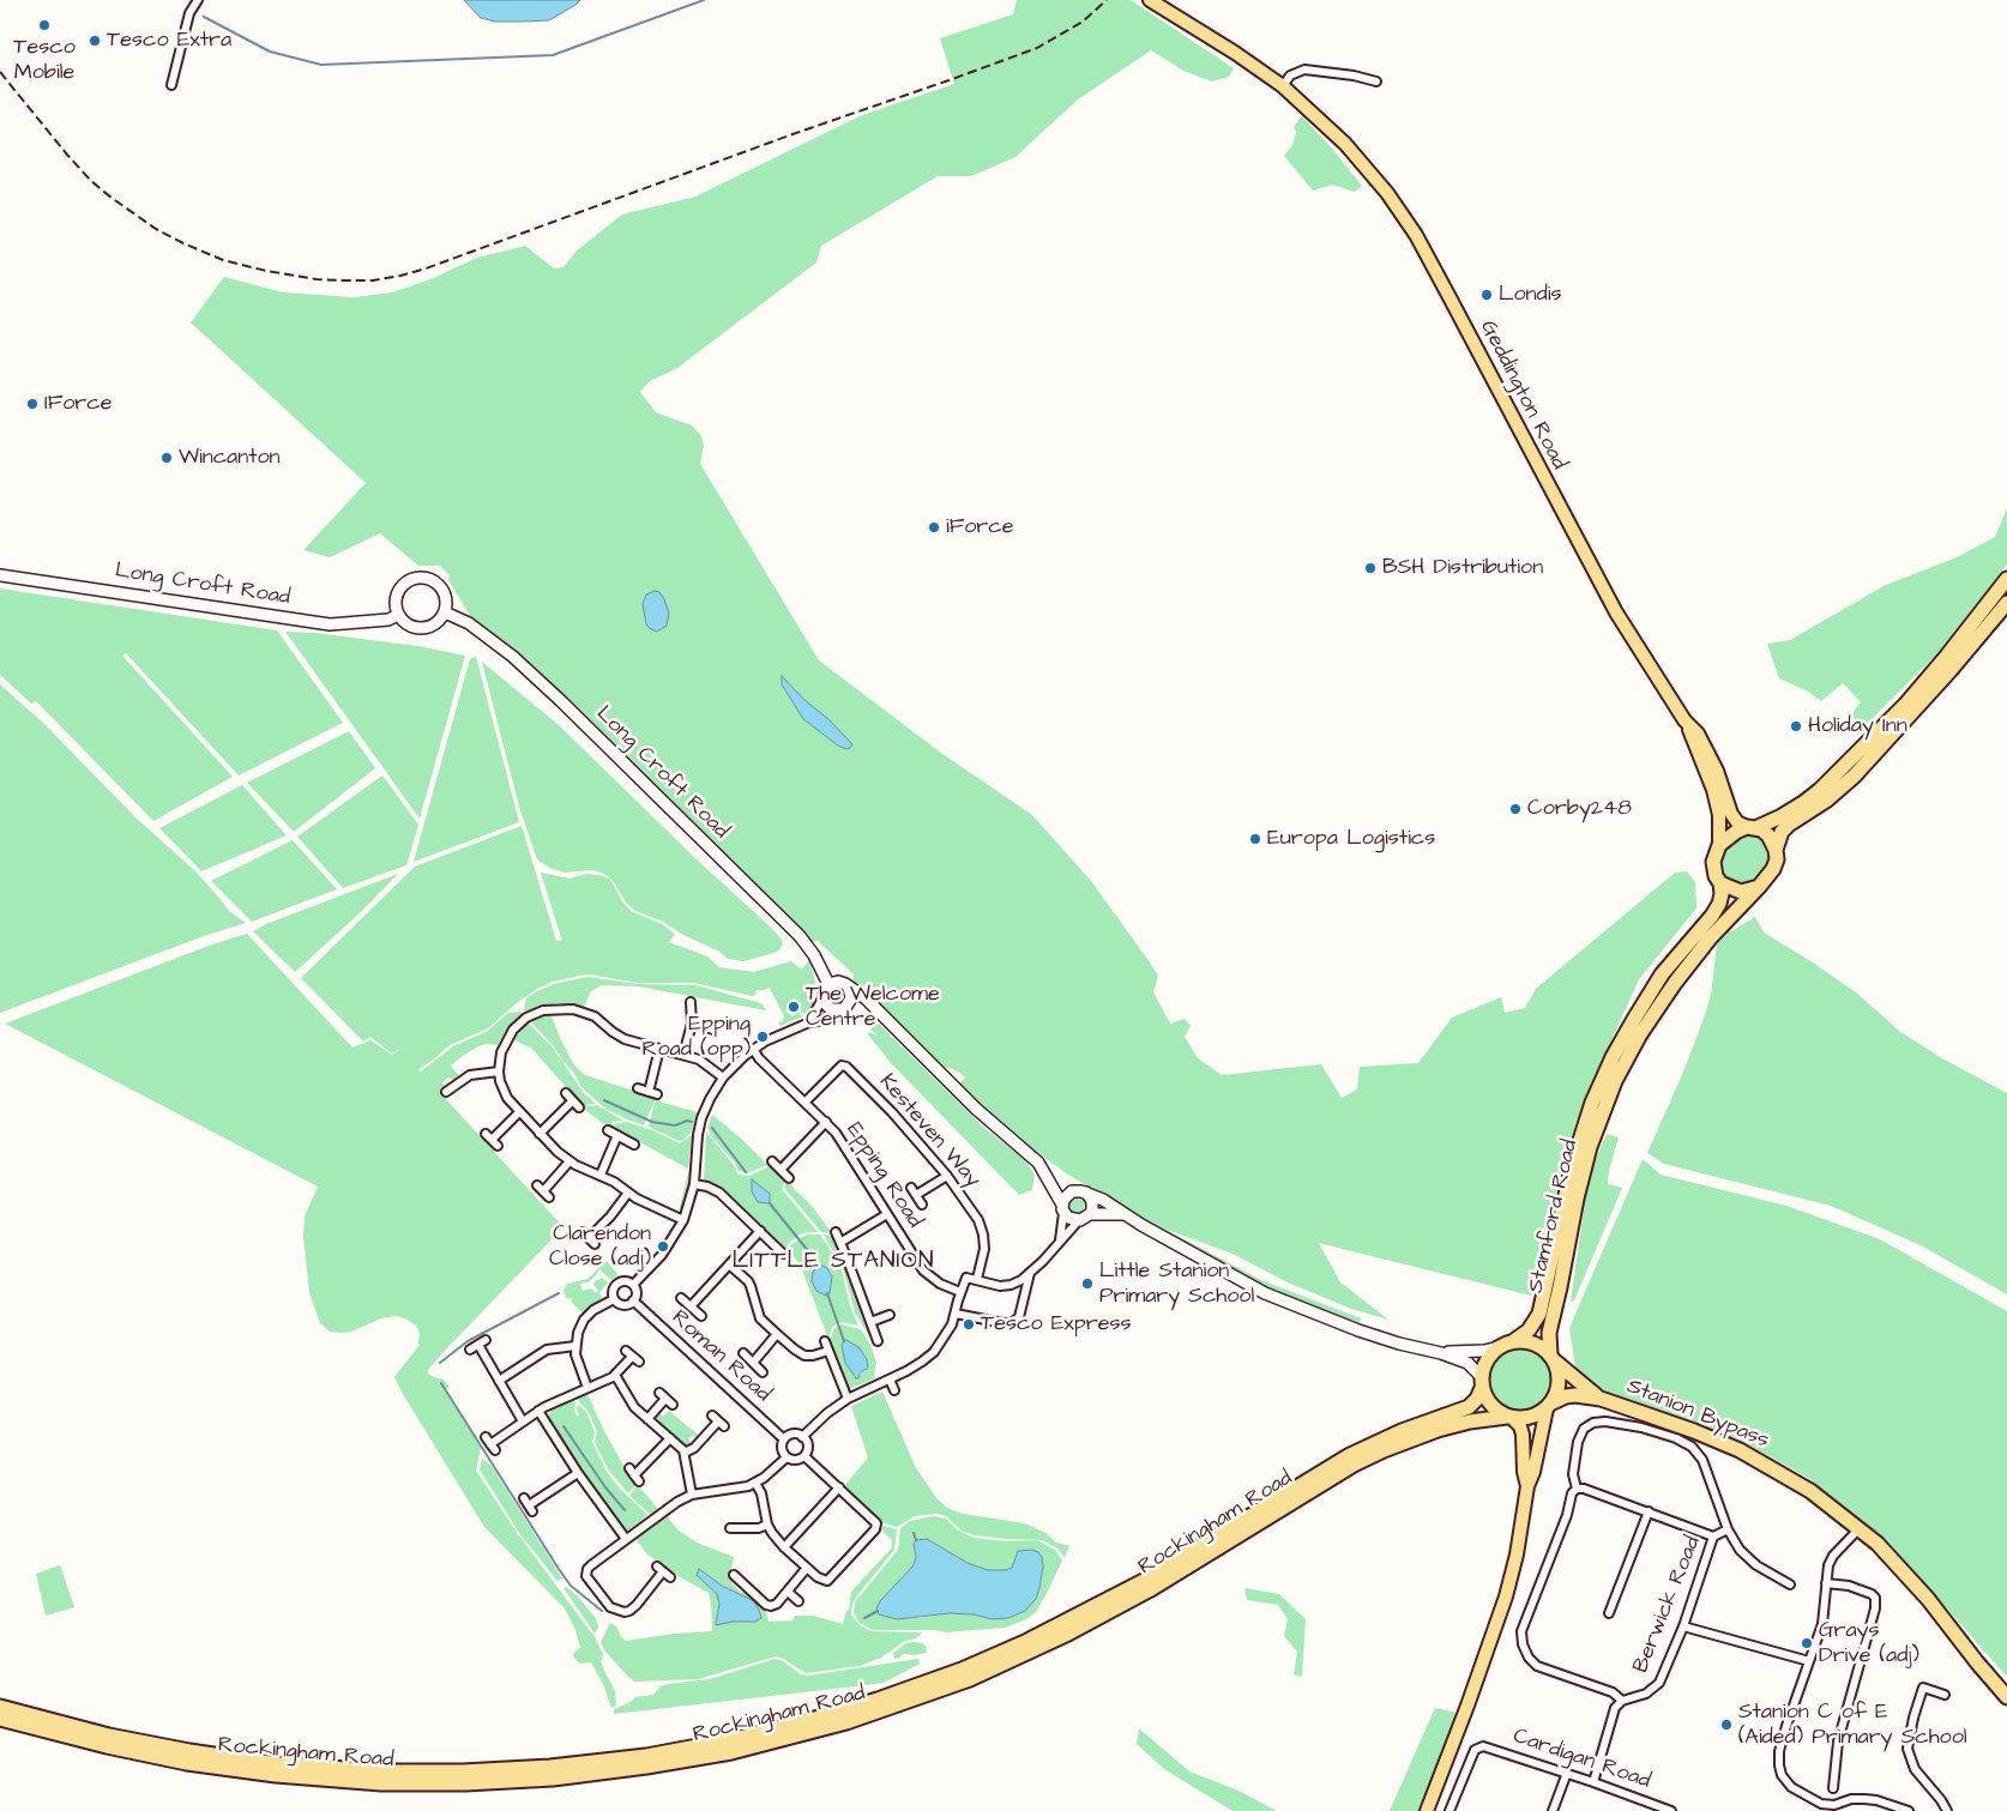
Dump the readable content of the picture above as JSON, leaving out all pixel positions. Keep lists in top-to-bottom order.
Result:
{
  "streets": {
    "highway": ["Stamford Road", "Stanion Bypass", "Rockingham Road"],
    "main road": ["Geddington Road"],
    "street": [
      "Long Croft Road",
      "Kesteven Way",
      "Epping Road",
      "Roman Road",
      "Berwick Road",
      "Cardigan Road"
    ]
  },
  "crossings": [
    ["Geddington Road", "Stamford Road"],
    ["Kesteven Way", "Epping Road"],
    ["Stamford Road", "Rockingham Road"]
  ],
  "districts": ["LITTLE STANION"],
  "places": [
    "Tesco Mobile",
    "Tesco Extra",
    "Londis",
    "IForce",
    "Wincanton",
    "iForce",
    "BSH Distribution",
    "Holiday Inn",
    "Corby248",
    "Europa Logistics",
    "The Welcome Centre",
    "Epping Road (opp)",
    "Clarendon Close (adj)",
    "Little Stanion Primary School",
    "Tesco Express",
    "Grays Drive (adj)",
    "Stanion C of E (Aided) Primary School"
  ]
}
